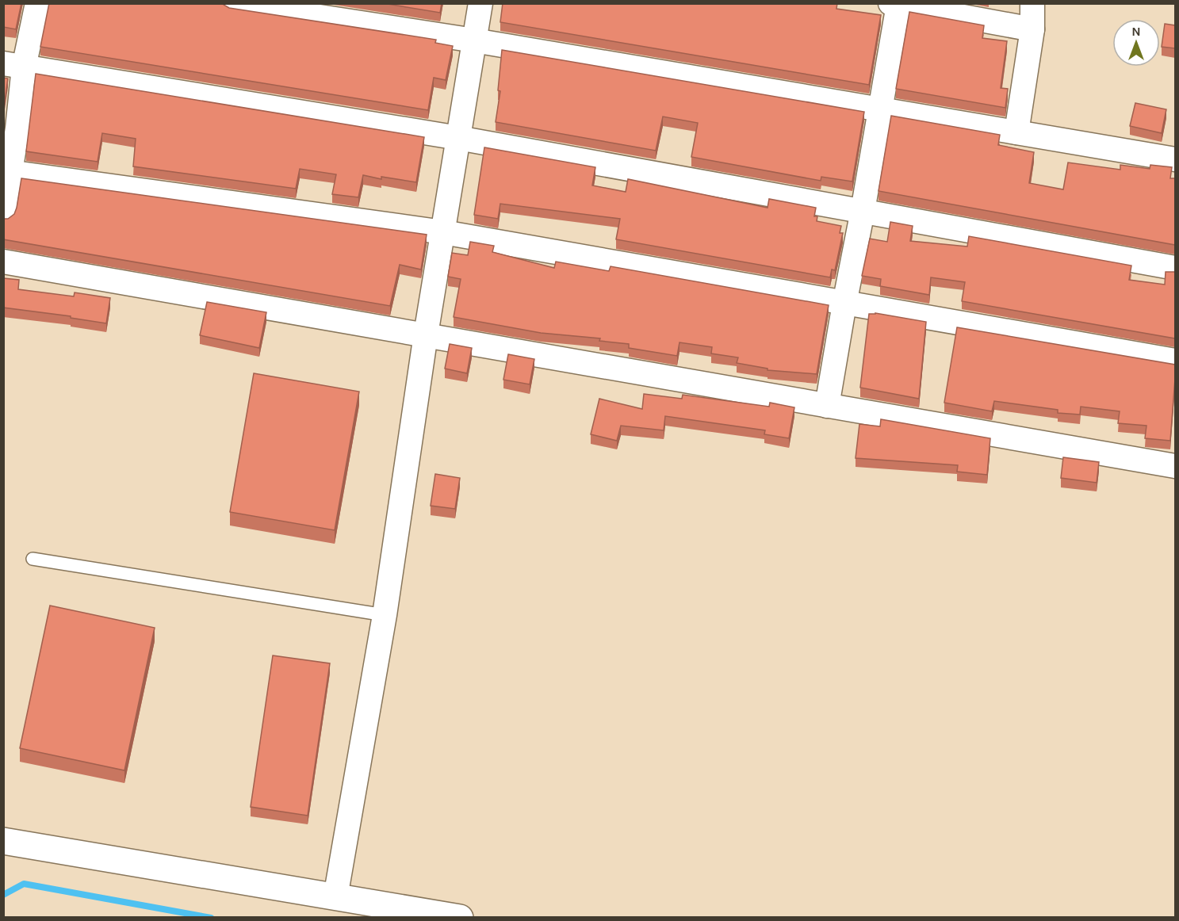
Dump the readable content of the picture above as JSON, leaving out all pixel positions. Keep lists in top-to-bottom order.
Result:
{
  "north": "top"
}
